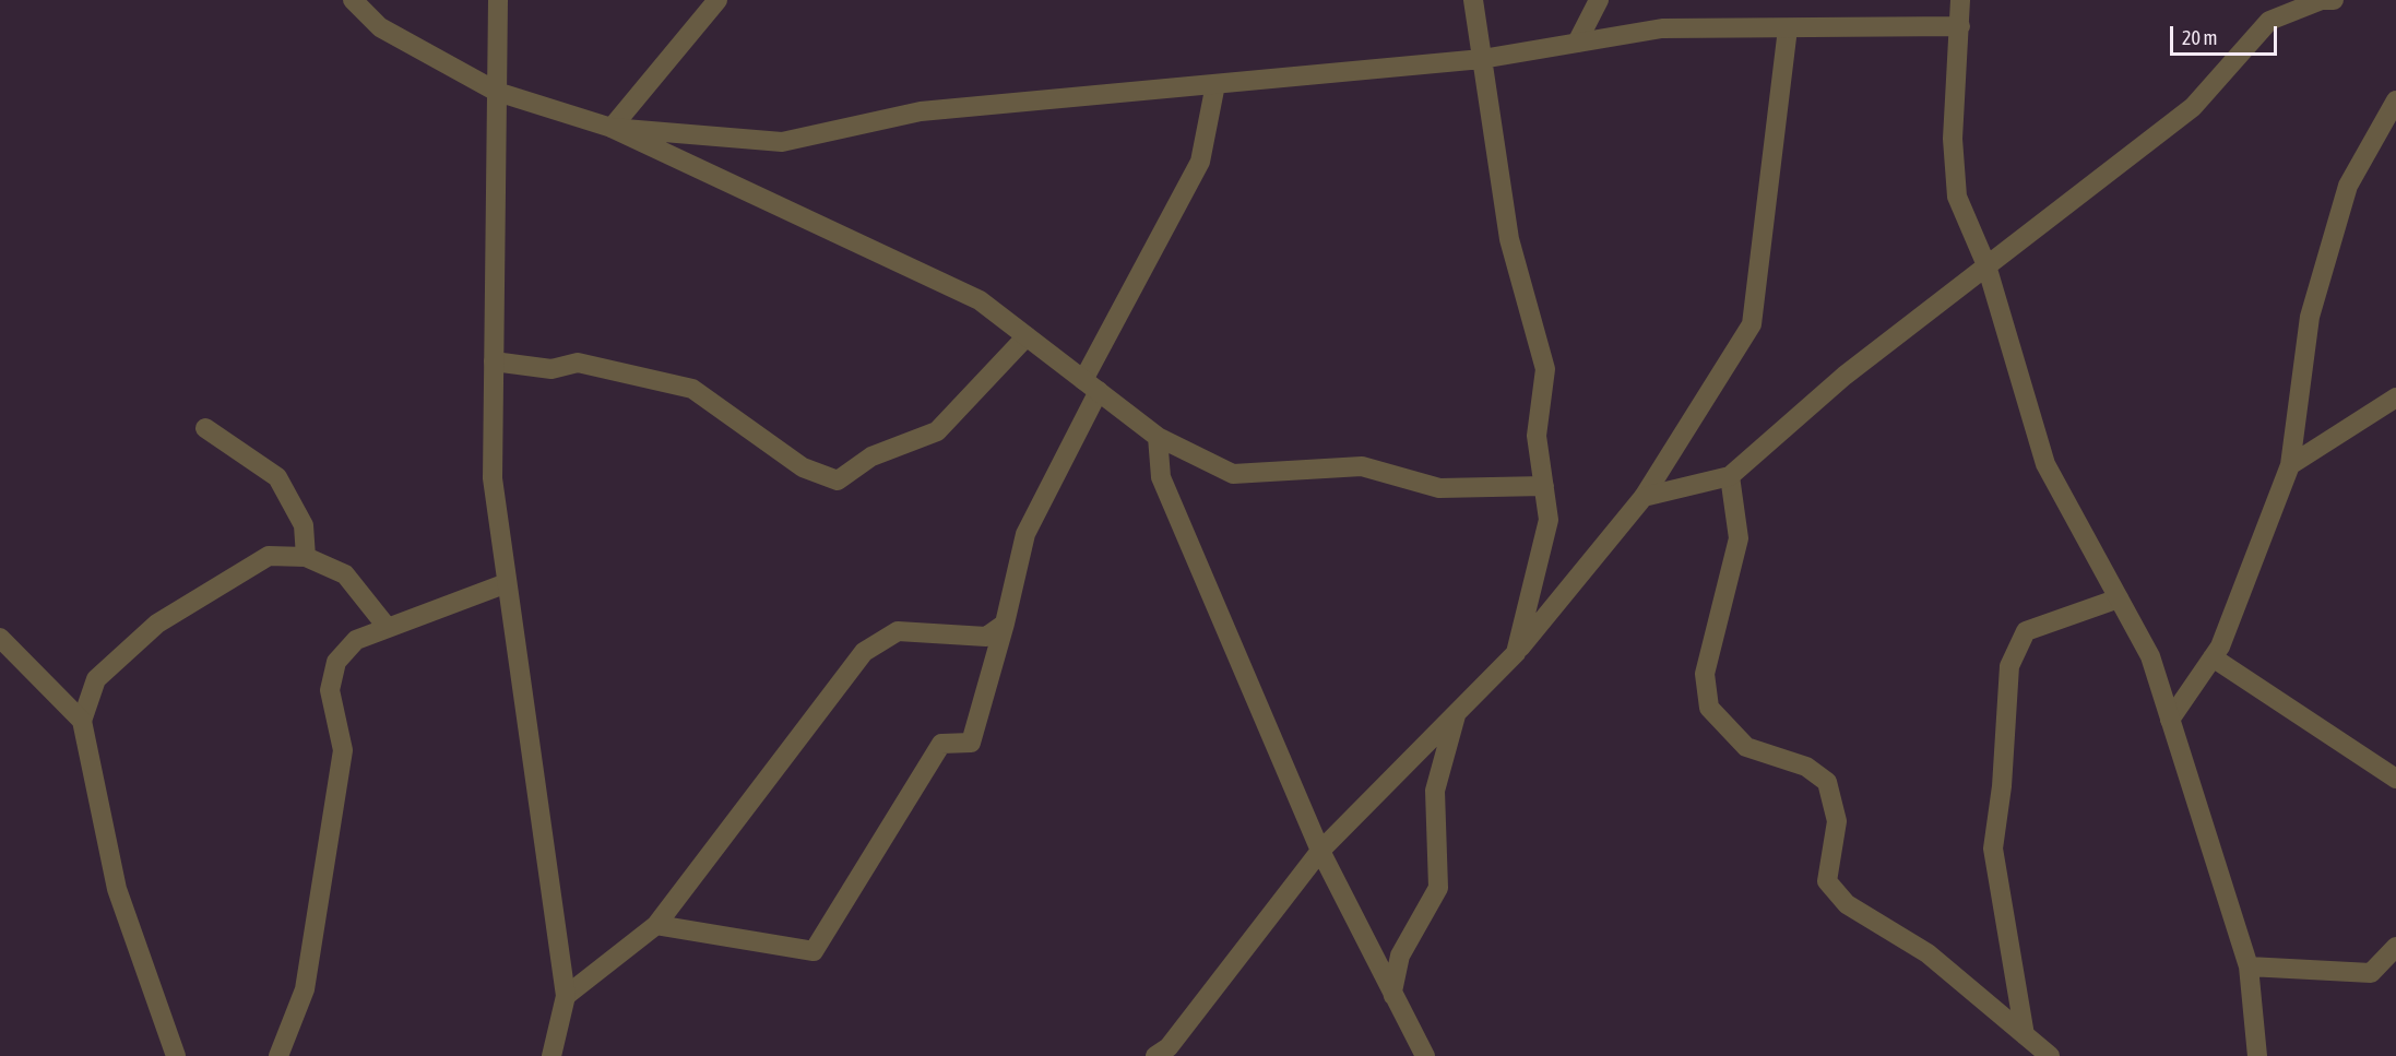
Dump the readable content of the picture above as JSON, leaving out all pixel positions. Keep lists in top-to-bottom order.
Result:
{
  "scale_bar": "20 m"
}
